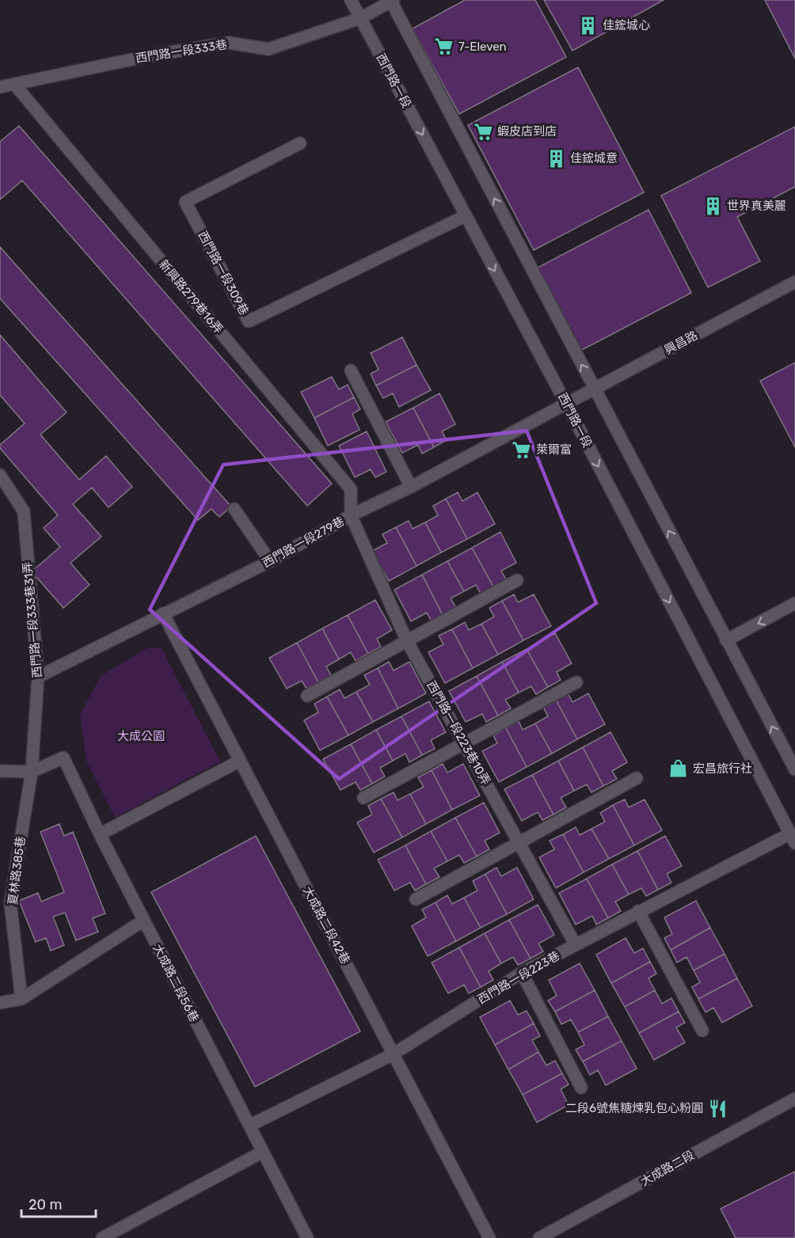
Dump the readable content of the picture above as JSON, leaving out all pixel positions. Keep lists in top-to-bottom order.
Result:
{
  "streets": {
    "street": [
      "西門路一段333巷",
      "西門路一段",
      "西門路一段309巷",
      "新興路279巷16弄",
      "興昌路",
      "西門路一段279巷",
      "西門路一段333巷31弄",
      "西門路一段223巷10弄",
      "夏林路385巷",
      "大成路二段42巷",
      "西門路一段223巷",
      "大成路二段56巷",
      "大成路二段"
    ]
  },
  "crossings": [
    ["西門路一段333巷", "西門路一段"],
    ["西門路一段333巷", "新興路279巷16弄"],
    ["西門路一段", "西門路一段309巷"],
    ["西門路一段", "興昌路"],
    ["西門路一段", "西門路一段279巷"],
    ["西門路一段", "西門路一段223巷"],
    ["新興路279巷16弄", "西門路一段279巷"],
    ["新興路279巷16弄", "西門路一段223巷10弄"],
    ["興昌路", "西門路一段279巷"],
    ["西門路一段279巷", "西門路一段333巷31弄"],
    ["西門路一段279巷", "西門路一段223巷10弄"],
    ["西門路一段279巷", "大成路二段42巷"],
    ["西門路一段333巷31弄", "夏林路385巷"],
    ["西門路一段333巷31弄", "大成路二段56巷"],
    ["西門路一段223巷10弄", "西門路一段223巷"],
    ["夏林路385巷", "大成路二段56巷"],
    ["大成路二段42巷", "西門路一段223巷"],
    ["西門路一段223巷", "大成路二段56巷"]
  ],
  "parks": ["大成公園"],
  "places": {
    "building": ["佳鋐城心", "佳鋐城意", "世界真美麗"],
    "supermarket": ["7-Eleven", "蝦皮店到店", "萊爾富"],
    "shop": ["宏昌旅行社"],
    "restaurant": ["二段6號焦糖煉乳包心粉圓"]
  },
  "scale_bar": "20 m"
}
